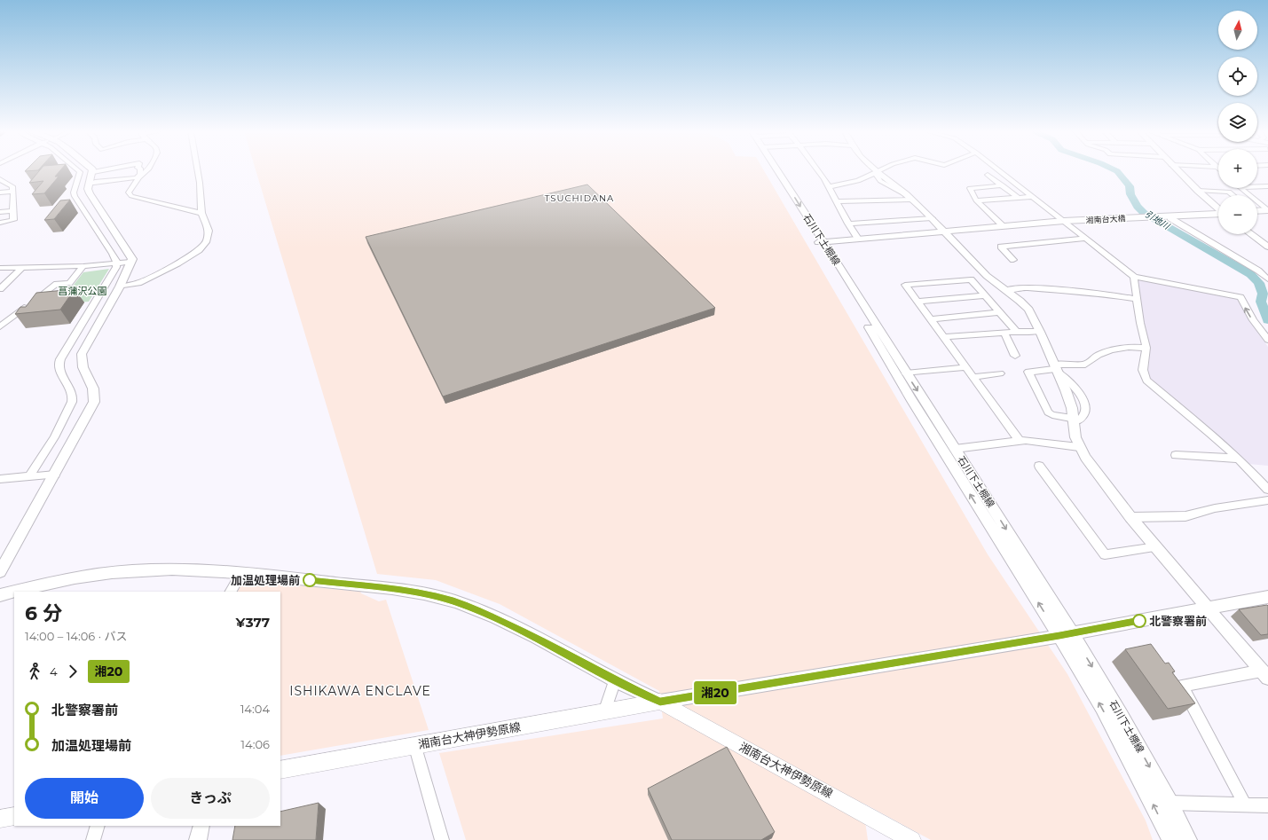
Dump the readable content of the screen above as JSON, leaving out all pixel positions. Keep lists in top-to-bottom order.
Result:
{
  "streets": {
    "main road": ["湘南台大神伊勢原線"],
    "street": ["湘南台大橋", "石川下土棚線"]
  },
  "crossings": [
    ["湘南台大橋", "石川下土棚線"],
    ["石川下土棚線", "湘南台大神伊勢原線"]
  ],
  "districts": ["TSUCHIDANA", "ISHIKAWA ENCLAVE"],
  "water": ["引地川"],
  "parks": ["菖蒲沢公園"],
  "places": ["加温処理場前", "北警察署前"],
  "lines": ["bus line 湘20"],
  "north": "top",
  "page": {
    "on_map": "湘20",
    "map_buttons": ["+", "−"],
    "heading": ["6 分", "14:00 – 14:06 · バス", "¥377"],
    "legs": ["4", "湘20"],
    "list": [
      {
        "name": "北警察署前",
        "value": "14:04"
      },
      {
        "name": "加温処理場前",
        "value": "14:06"
      }
    ],
    "buttons": ["開始", "きっぷ"]
  }
}
